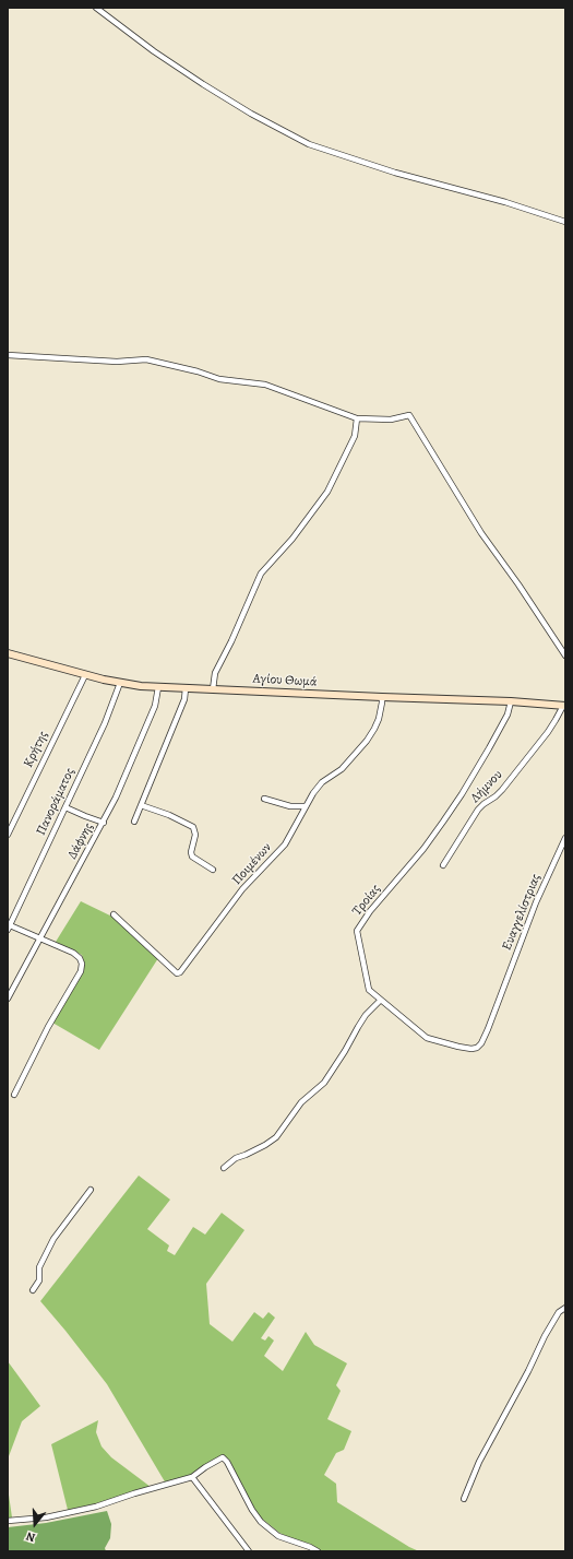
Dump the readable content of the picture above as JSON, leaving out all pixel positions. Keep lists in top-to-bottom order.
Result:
{
  "streets": {
    "main road": ["Αγίου Θωμά"],
    "street": [
      "Κρήτης",
      "Λήμνου",
      "Πανοράματος",
      "Δάφνης",
      "Ποιμένων",
      "Τροίας",
      "Ευαγγελίστριας"
    ]
  },
  "crossings": [
    ["Αγίου Θωμά", "Κρήτης"],
    ["Αγίου Θωμά", "Λήμνου"],
    ["Αγίου Θωμά", "Πανοράματος"],
    ["Αγίου Θωμά", "Δάφνης"],
    ["Αγίου Θωμά", "Ποιμένων"],
    ["Αγίου Θωμά", "Τροίας"],
    ["Τροίας", "Ευαγγελίστριας"]
  ],
  "north": "bottom"
}
